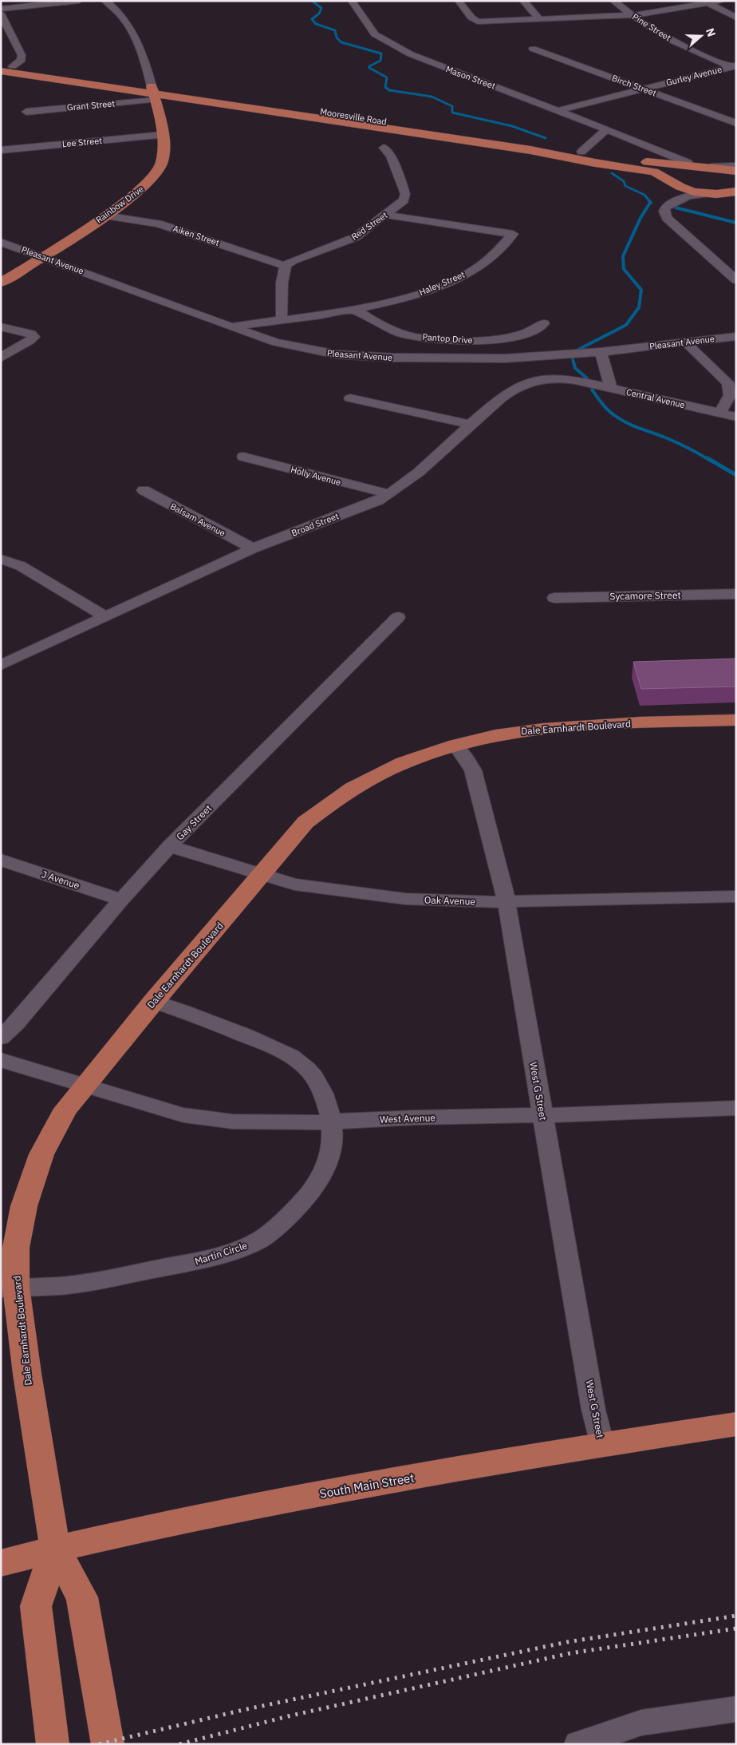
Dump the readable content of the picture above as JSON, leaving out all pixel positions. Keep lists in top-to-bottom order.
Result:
{
  "streets": {
    "main road": [
      "Mooresville Road",
      "Rainbow Drive",
      "Dale Earnhardt Boulevard",
      "South Main Street"
    ],
    "street": [
      "Pine Street",
      "Gurley Avenue",
      "Mason Street",
      "Birch Street",
      "Grant Street",
      "Lee Street",
      "Red Street",
      "Aiken Street",
      "Pleasant Avenue",
      "Haley Street",
      "Pantop Drive",
      "Central Avenue",
      "Holly Avenue",
      "Balsam Avenue",
      "Broad Street",
      "Sycamore Street",
      "Gay Street",
      "J Avenue",
      "Oak Avenue",
      "West G Street",
      "West Avenue",
      "Martin Circle"
    ]
  },
  "crossings": [
    ["Pine Street", "Gurley Avenue"],
    ["Gurley Avenue", "Mason Street"],
    ["Gurley Avenue", "Birch Street"],
    ["Grant Street", "Mooresville Road"],
    ["Grant Street", "Rainbow Drive"],
    ["Mooresville Road", "Rainbow Drive"],
    ["Lee Street", "Rainbow Drive"],
    ["Rainbow Drive", "Aiken Street"],
    ["Rainbow Drive", "Pleasant Avenue"],
    ["Red Street", "Aiken Street"],
    ["Red Street", "Haley Street"],
    ["Pleasant Avenue", "Haley Street"],
    ["Haley Street", "Pantop Drive"],
    ["Central Avenue", "Broad Street"],
    ["Holly Avenue", "Broad Street"],
    ["Balsam Avenue", "Broad Street"],
    ["Dale Earnhardt Boulevard", "Oak Avenue"],
    ["Dale Earnhardt Boulevard", "West G Street"],
    ["Dale Earnhardt Boulevard", "West Avenue"],
    ["Dale Earnhardt Boulevard", "Martin Circle"],
    ["Dale Earnhardt Boulevard", "South Main Street"],
    ["Gay Street", "J Avenue"],
    ["Gay Street", "Oak Avenue"],
    ["Oak Avenue", "West G Street"],
    ["West G Street", "West Avenue"],
    ["West G Street", "South Main Street"],
    ["West Avenue", "Martin Circle"]
  ],
  "north": "right"
}
